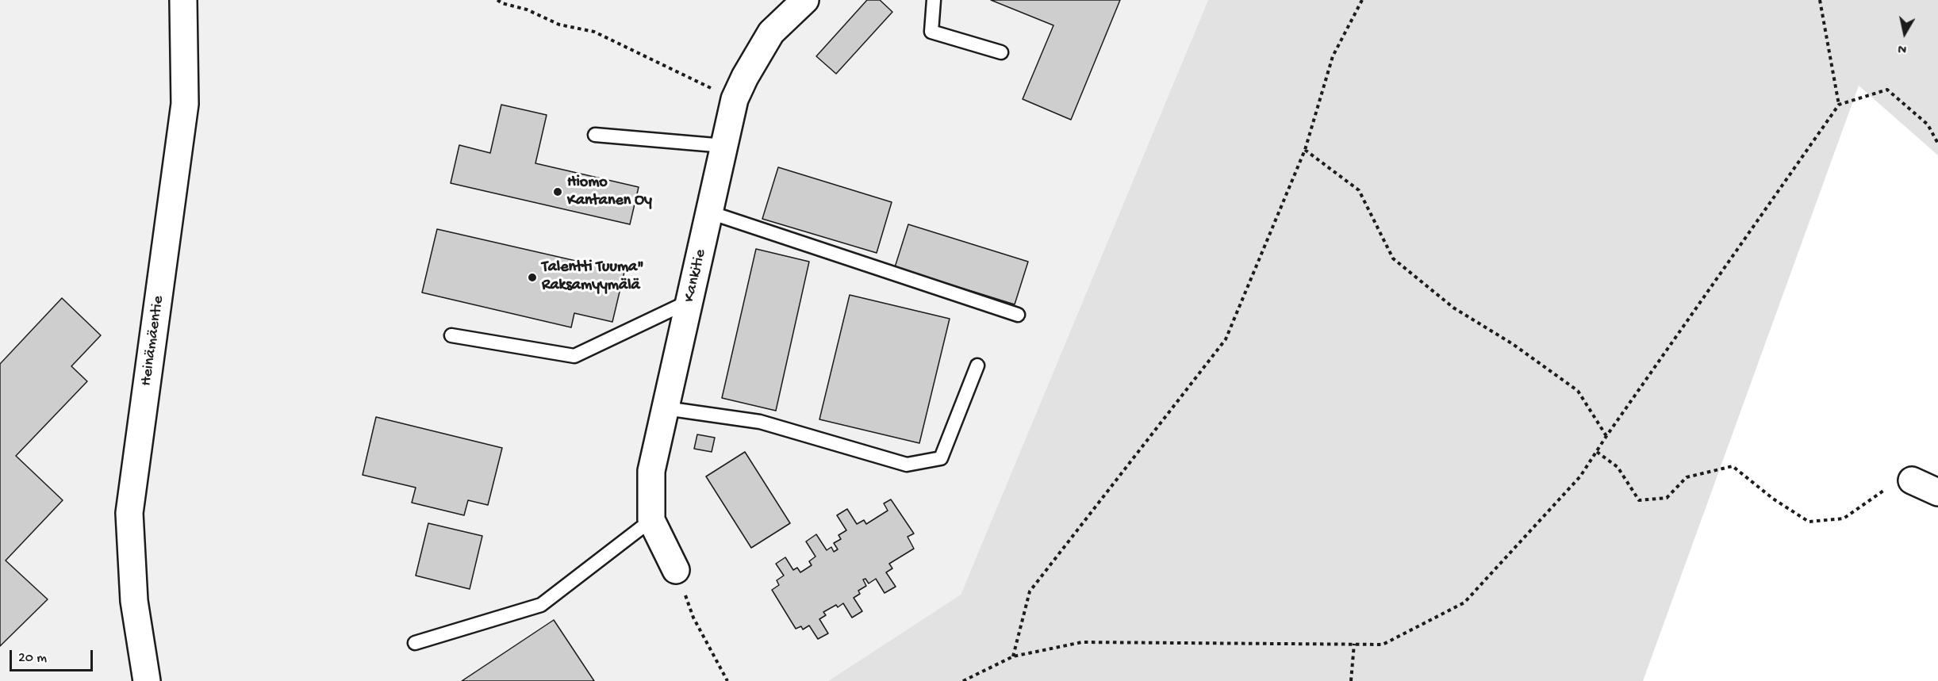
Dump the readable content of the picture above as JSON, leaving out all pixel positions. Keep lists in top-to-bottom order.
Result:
{
  "streets": {
    "street": ["Kankitie", "Heinämäentie"]
  },
  "places": ["Hiomo Kantanen Oy", "Talentti Tuuma\" Raksamyymälä"],
  "scale_bar": "20 m",
  "north": "bottom"
}
